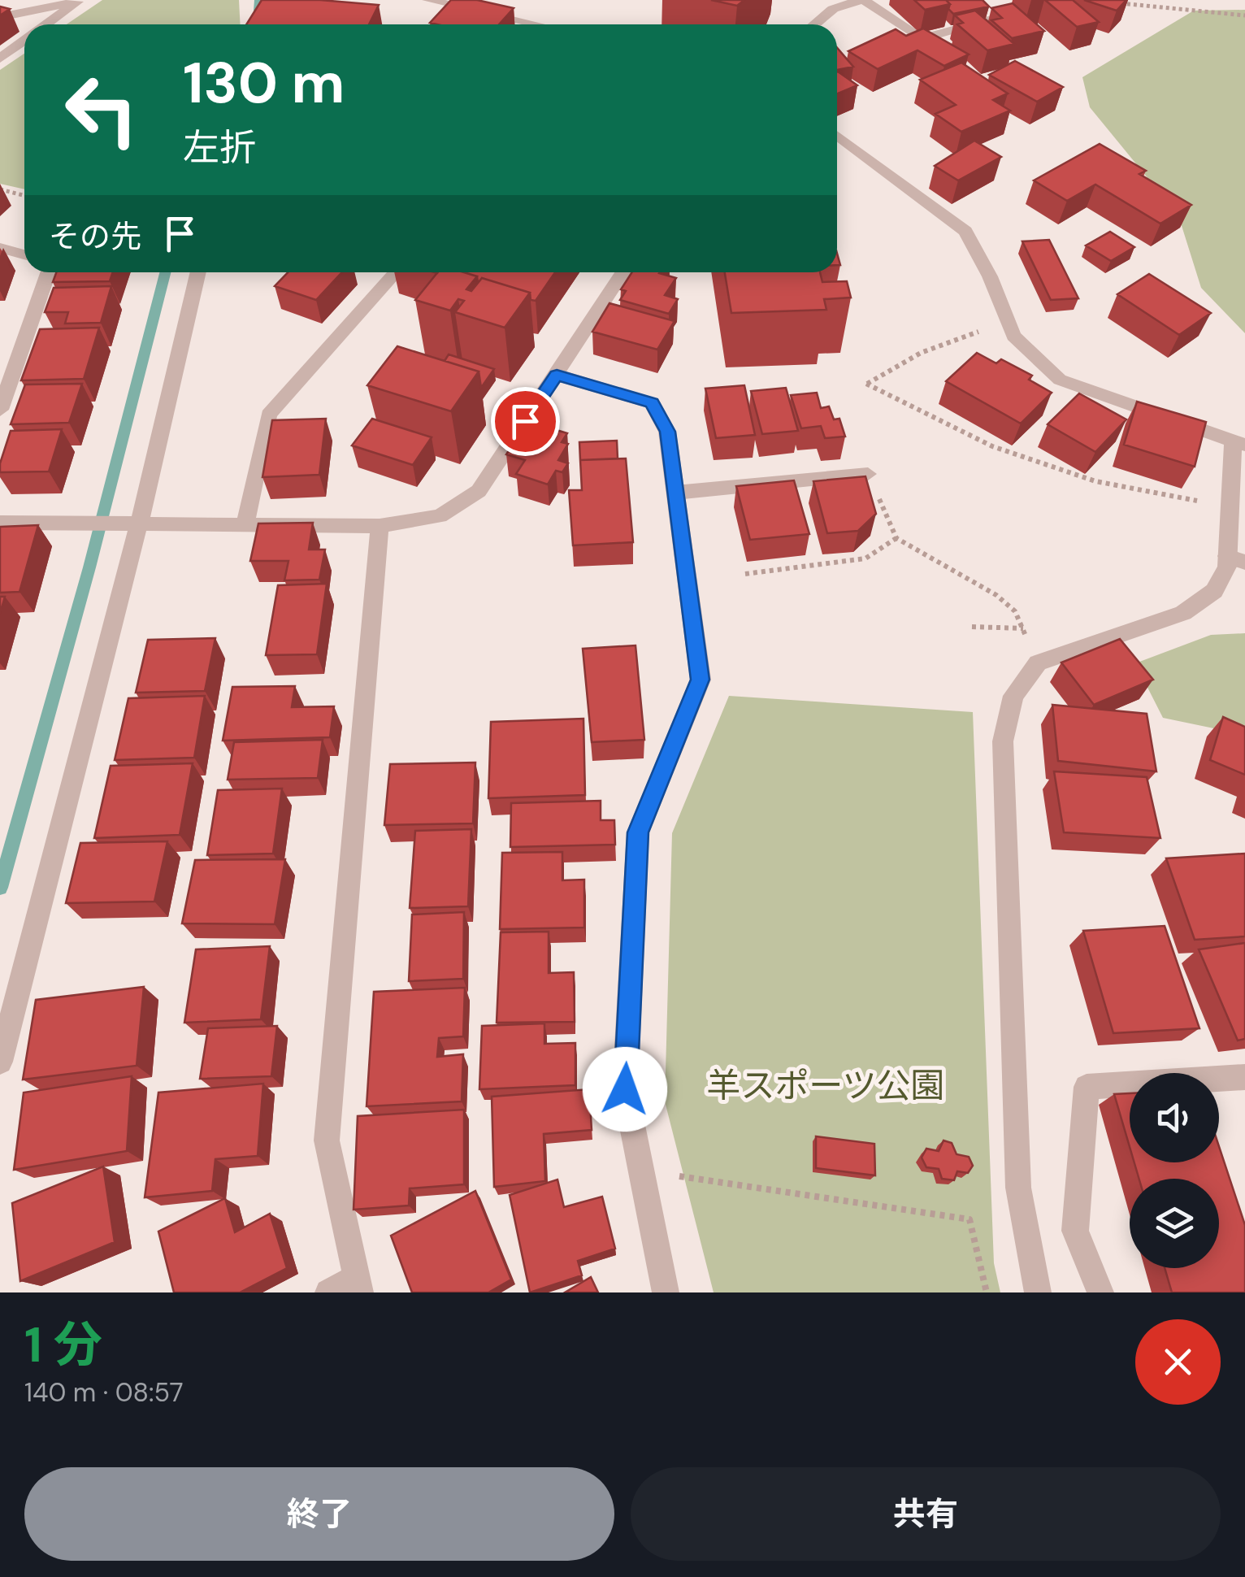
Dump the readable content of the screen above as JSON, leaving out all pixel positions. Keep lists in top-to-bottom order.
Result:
{
  "parks": ["羊スポーツ公園"],
  "page": {
    "turn": ["130 m", "左折"],
    "then": "その先",
    "heading": ["1 分", "140 m · 08:57"],
    "buttons": ["終了", "共有"]
  }
}
